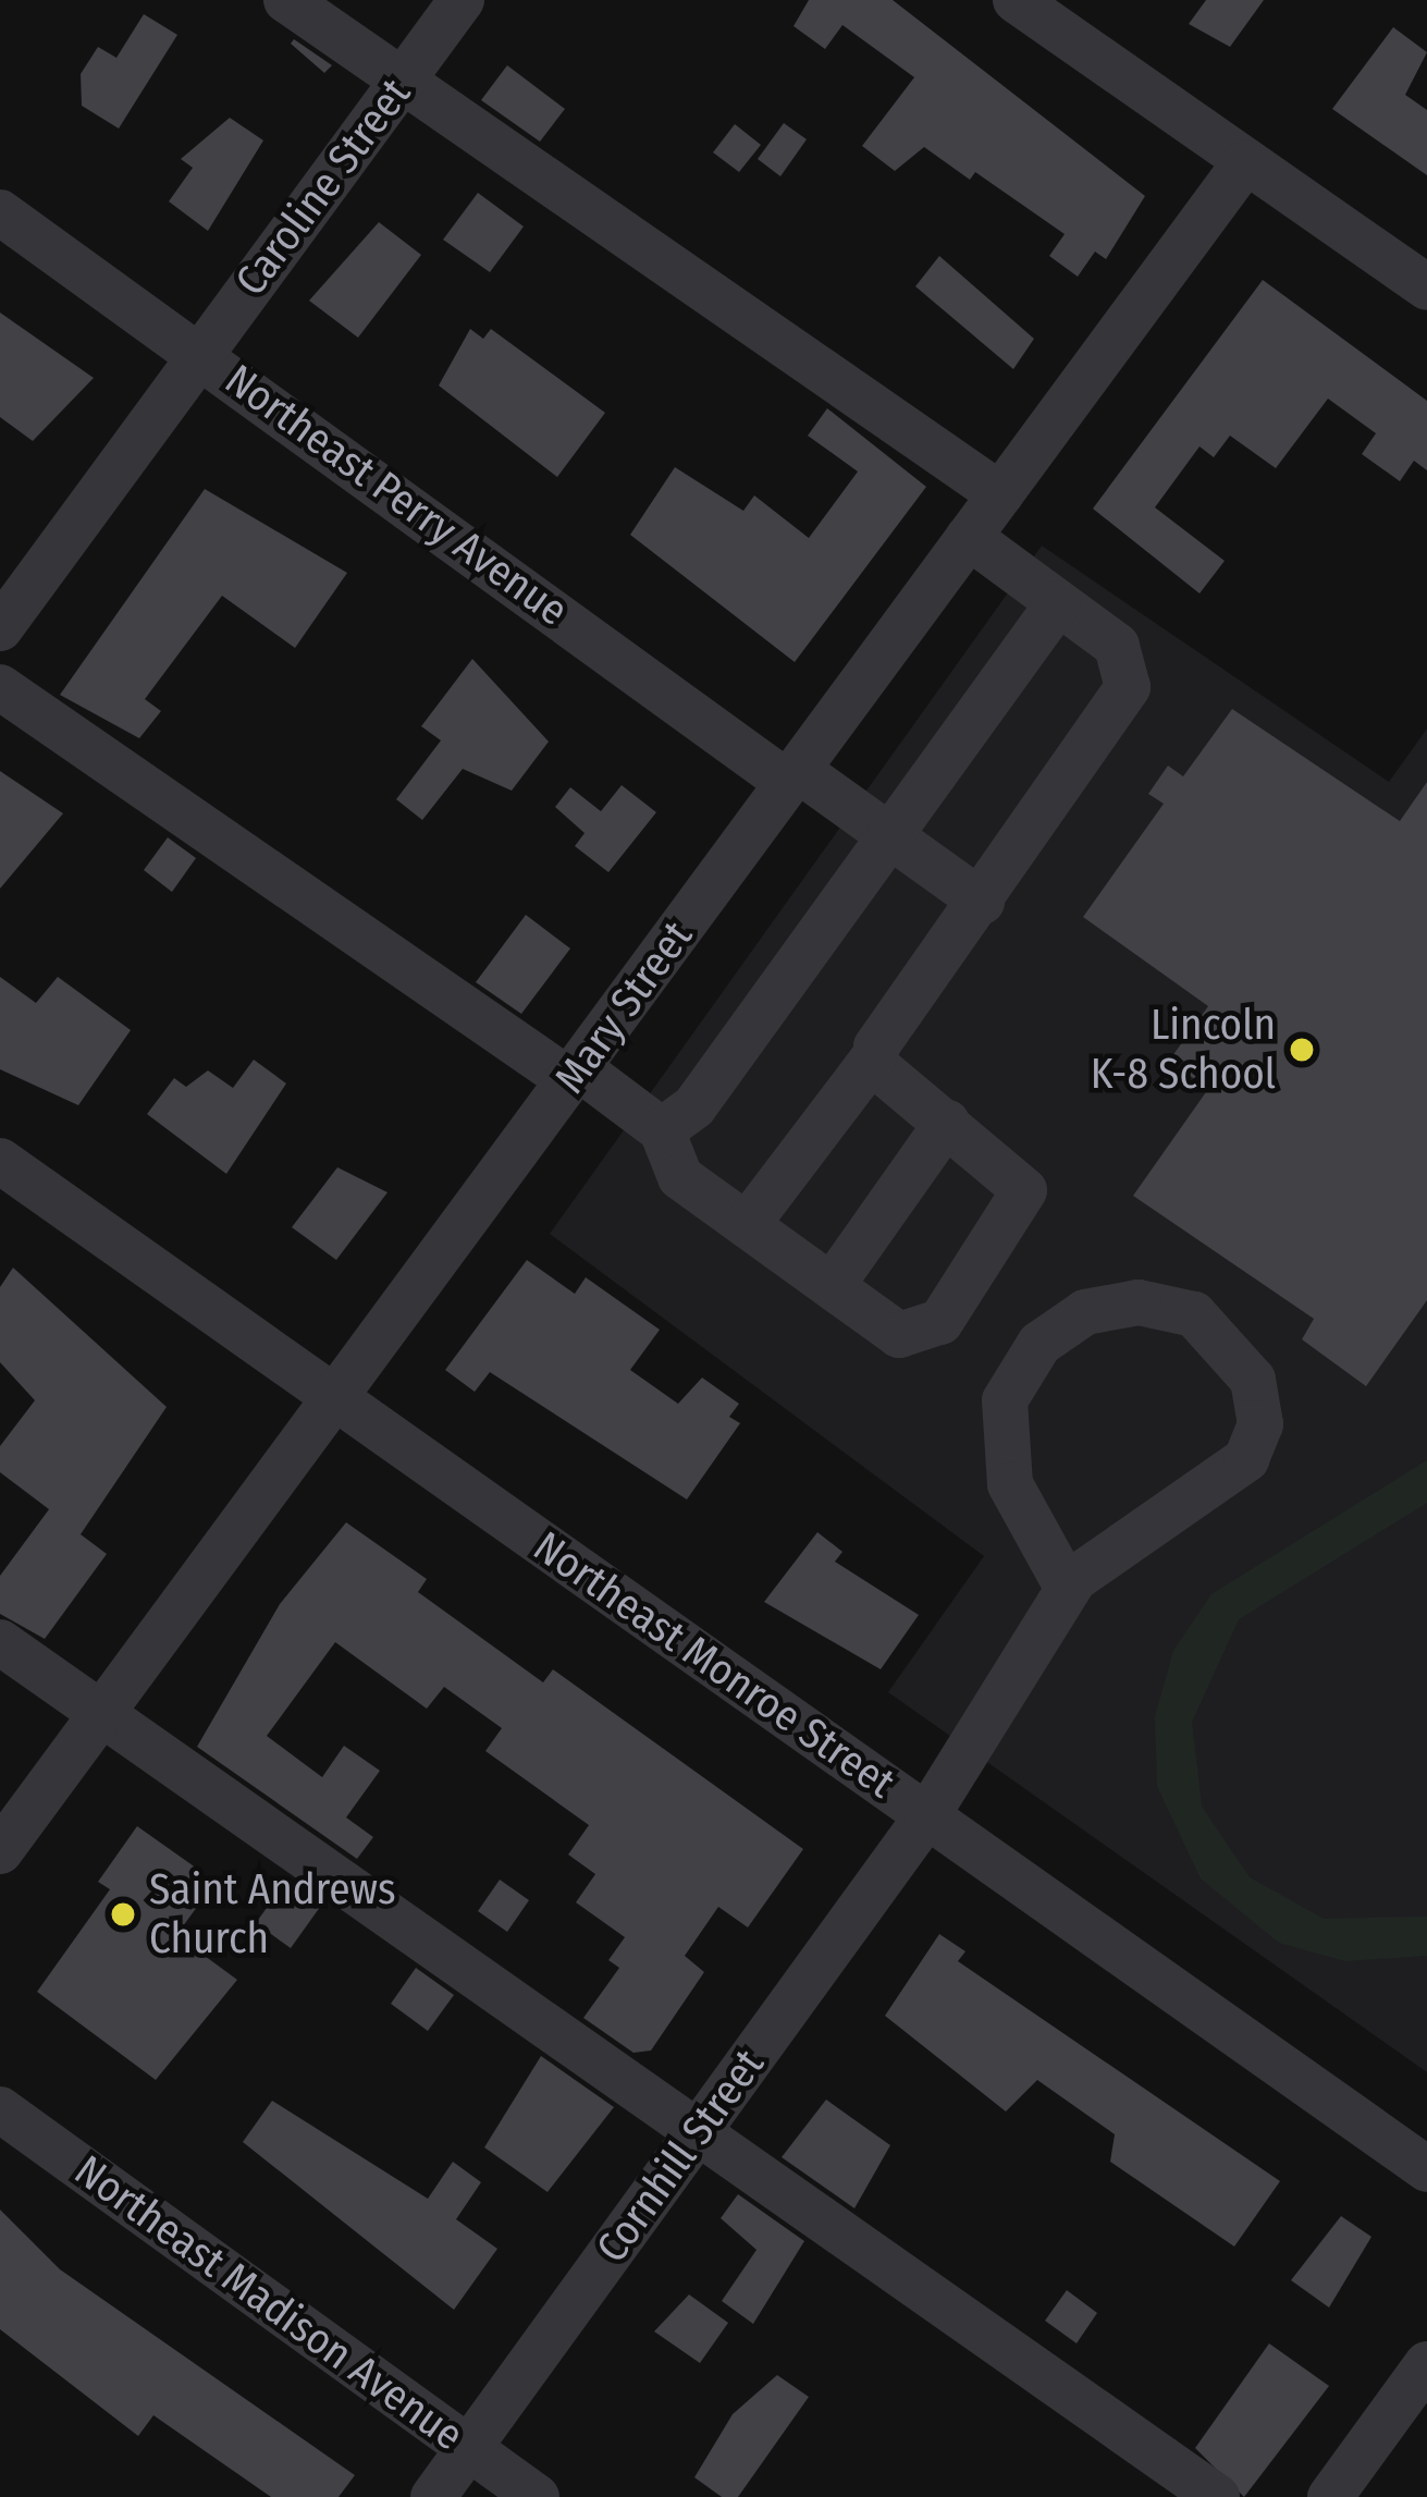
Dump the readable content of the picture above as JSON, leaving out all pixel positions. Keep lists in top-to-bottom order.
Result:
{
  "streets": {
    "street": [
      "Caroline Street",
      "Northeast Perry Avenue",
      "Mary Street",
      "Northeast Monroe Street",
      "Cornhill Street",
      "Northeast Madison Avenue"
    ]
  },
  "crossings": [
    ["Caroline Street", "Northeast Perry Avenue"],
    ["Northeast Perry Avenue", "Mary Street"],
    ["Mary Street", "Northeast Monroe Street"],
    ["Northeast Monroe Street", "Cornhill Street"],
    ["Cornhill Street", "Northeast Madison Avenue"]
  ],
  "places": ["Lincoln K-8 School", "Saint Andrews Church"]
}
